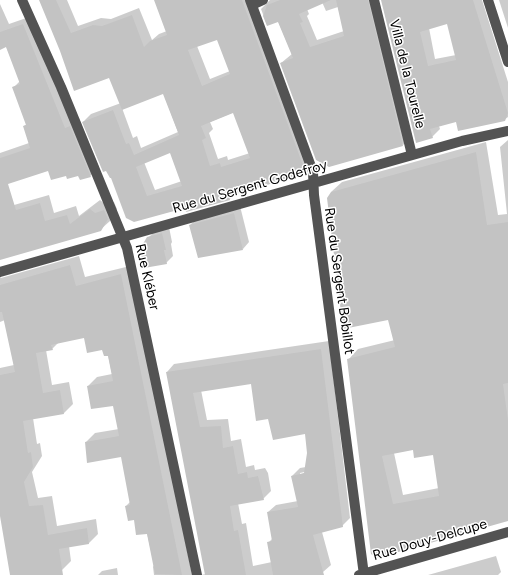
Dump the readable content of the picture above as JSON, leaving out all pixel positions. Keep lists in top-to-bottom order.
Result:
{
  "streets": {
    "street": [
      "Villa de la Tourelle",
      "Rue du Sergent Godefroy",
      "Rue Kléber",
      "Rue du Sergent Bobillot",
      "Rue Douy-Delcupe"
    ]
  },
  "crossings": [
    ["Villa de la Tourelle", "Rue du Sergent Godefroy"],
    ["Rue du Sergent Godefroy", "Rue Kléber"],
    ["Rue du Sergent Godefroy", "Rue du Sergent Bobillot"],
    ["Rue du Sergent Bobillot", "Rue Douy-Delcupe"]
  ]
}
